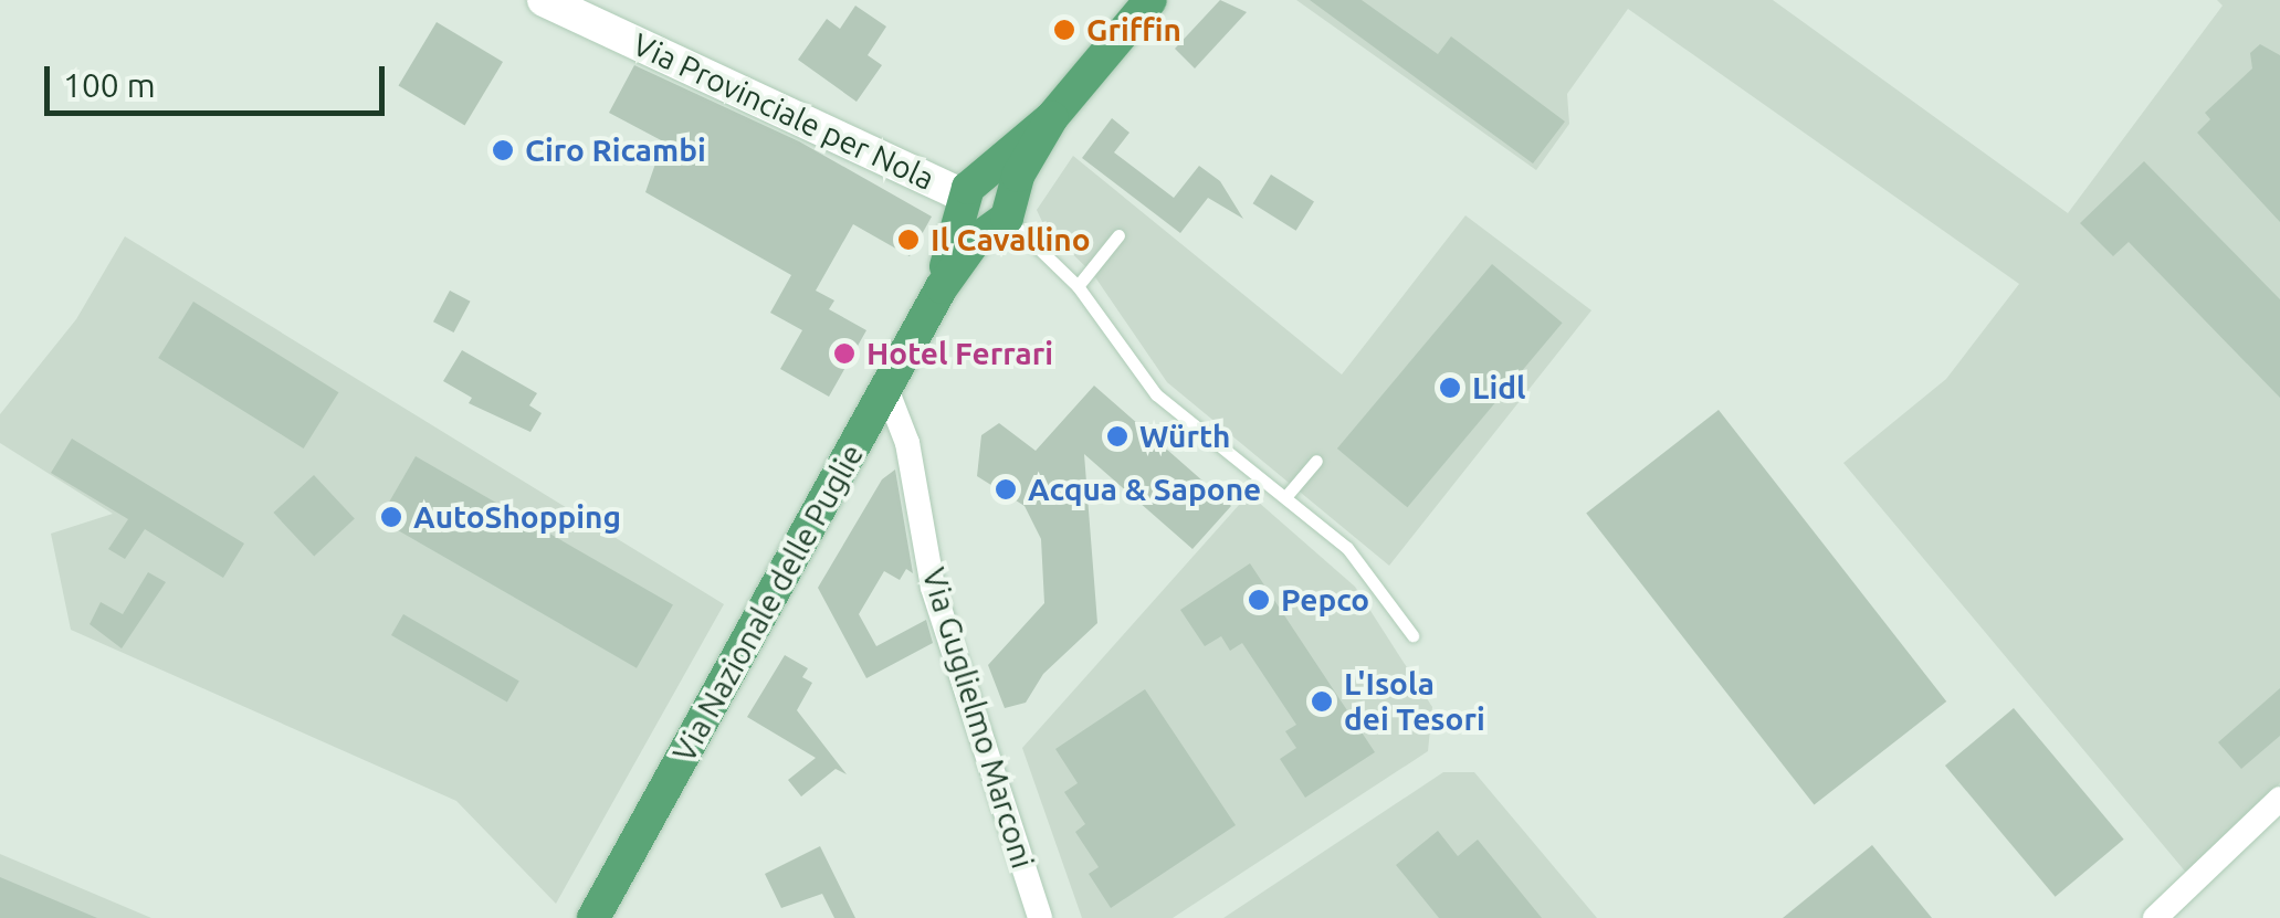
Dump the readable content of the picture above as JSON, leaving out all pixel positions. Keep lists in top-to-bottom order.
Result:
{
  "streets": {
    "main road": ["Via Nazionale delle Puglie"],
    "street": ["Via Provinciale per Nola", "Via Guglielmo Marconi"]
  },
  "crossings": [
    ["Via Provinciale per Nola", "Via Nazionale delle Puglie"],
    ["Via Nazionale delle Puglie", "Via Guglielmo Marconi"]
  ],
  "places": [
    "Griffin",
    "Ciro Ricambi",
    "Il Cavallino",
    "Hotel Ferrari",
    "Lidl",
    "Würth",
    "Acqua & Sapone",
    "AutoShopping",
    "Pepco",
    "L'Isola dei Tesori"
  ],
  "scale_bar": "100 m"
}
